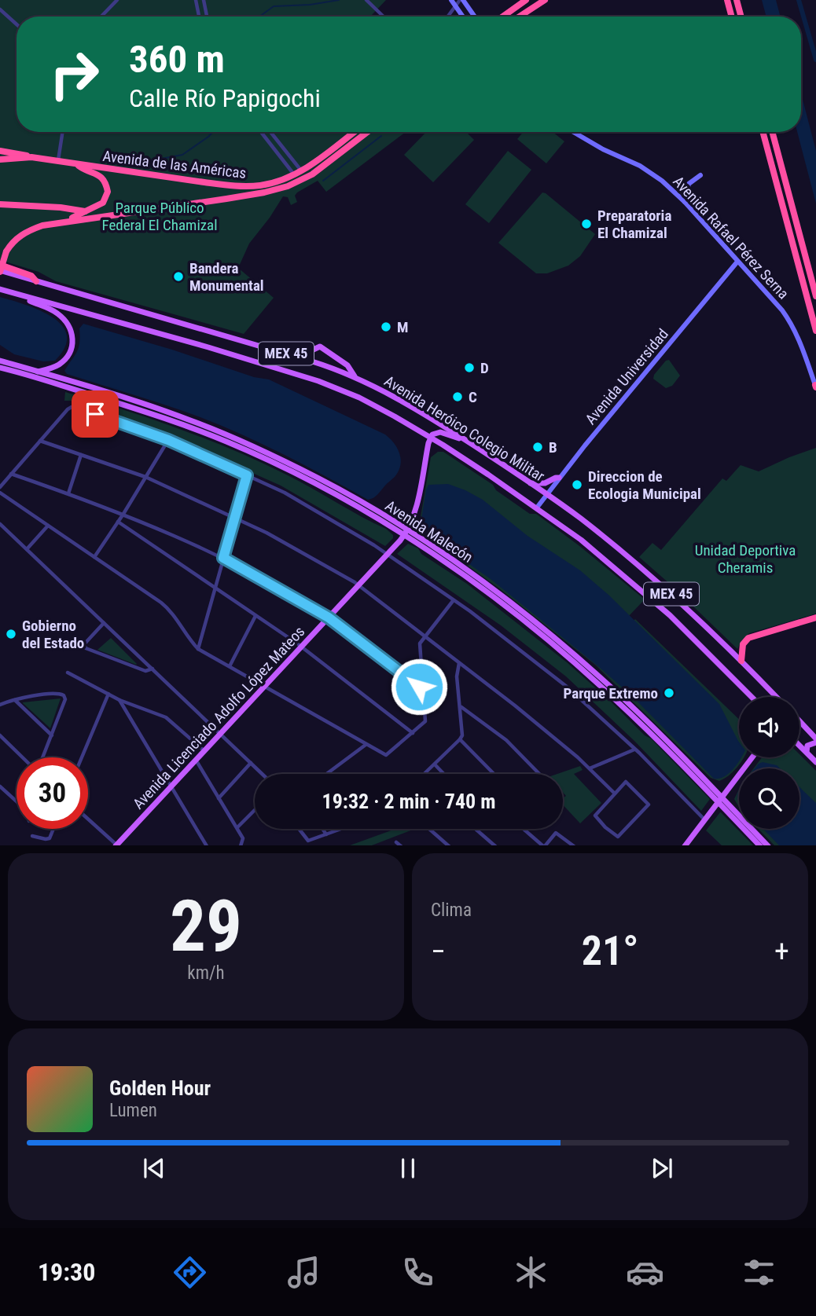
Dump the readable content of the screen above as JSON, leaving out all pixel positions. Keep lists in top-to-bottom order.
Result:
{
  "streets": {
    "highway": ["Avenida de las Américas"],
    "main road": [
      "Avenida Rafael Pérez Serna",
      "MEX 45",
      "Avenida Universidad",
      "Avenida Heróico Colegio Militar",
      "Avenida Malecón",
      "Avenida Licenciado Adolfo López Mateos"
    ]
  },
  "crossings": [
    ["Avenida de las Américas", "Avenida Heróico Colegio Militar"],
    ["Avenida Rafael Pérez Serna", "Avenida Universidad"],
    ["Avenida Universidad", "Avenida Heróico Colegio Militar"],
    ["Avenida Heróico Colegio Militar", "Avenida Licenciado Adolfo López Mateos"],
    ["Avenida Malecón", "Avenida Licenciado Adolfo López Mateos"]
  ],
  "parks": ["Parque Público Federal El Chamizal", "Unidad Deportiva Cheramis"],
  "places": [
    "Preparatoria El Chamizal",
    "Bandera Monumental",
    "M",
    "D",
    "C",
    "B",
    "Direccion de Ecologia Municipal",
    "Gobierno del Estado",
    "Parque Extremo"
  ],
  "page": {
    "turn": ["360 m", "Calle Río Papigochi"],
    "limit": "30",
    "trip": "19:32 · 2 min · 740 m",
    "tile": [
      ["29", "km/h"],
      "Clima"
    ],
    "heat": ["−", "21°", "+"],
    "song": ["Golden Hour", "Lumen"],
    "tabs": "19:30"
  }
}
